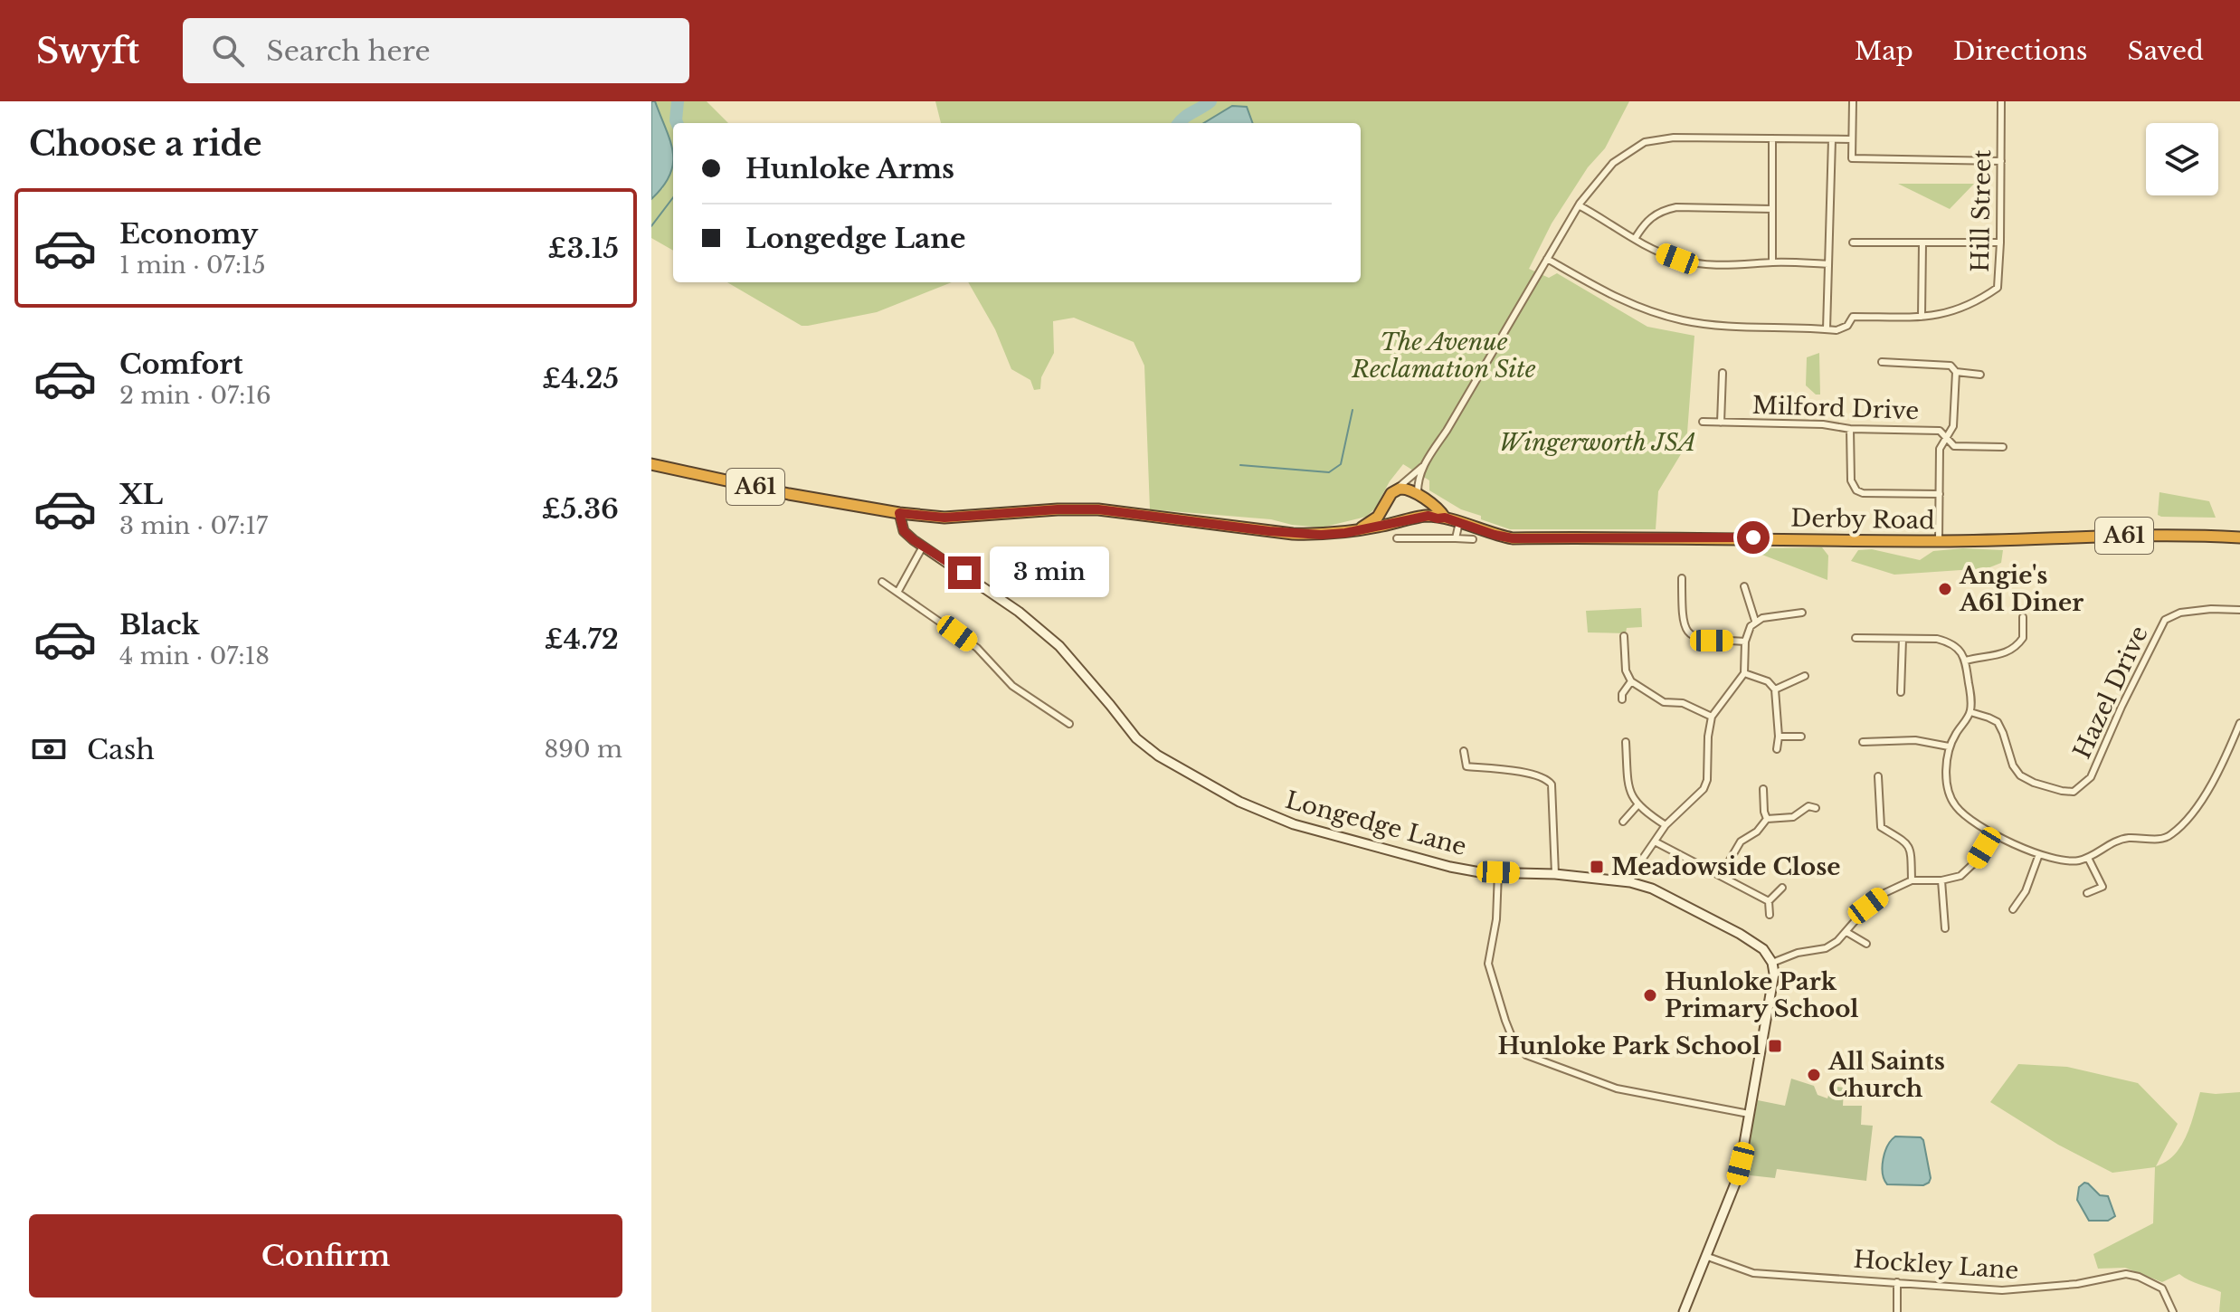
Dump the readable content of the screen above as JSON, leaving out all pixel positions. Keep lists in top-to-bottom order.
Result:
{
  "streets": {
    "highway": ["A61", "Derby Road"],
    "street": [
      "Hill Street",
      "Milford Drive",
      "Hazel Drive",
      "Longedge Lane",
      "Hockley Lane"
    ]
  },
  "crossings": [
    ["Derby Road", "Longedge Lane"]
  ],
  "parks": ["The Avenue Reclamation Site", "Wingerworth JSA"],
  "places": {
    "other": ["Angie's A61 Diner", "Hunloke Park Primary School", "All Saints Church"],
    "transit": ["Meadowside Close", "Hunloke Park School"]
  },
  "page": {
    "header": "Swyft",
    "search": "Search here",
    "nav": ["Map", "Directions", "Saved"],
    "heading": "Choose a ride",
    "banner": ["Hunloke Arms", "Longedge Lane"],
    "list": [
      {
        "name": "Economy",
        "note": "1 min · 07:15",
        "value": "£3.15"
      },
      {
        "name": "Comfort",
        "note": "2 min · 07:16",
        "value": "£4.25"
      },
      {
        "name": "XL",
        "note": "3 min · 07:17",
        "value": "£5.36"
      },
      {
        "name": "Black",
        "note": "4 min · 07:18",
        "value": "£4.72"
      }
    ],
    "bubble": "3 min",
    "pay": ["Cash", "890 m"],
    "buttons": "Confirm"
  }
}
